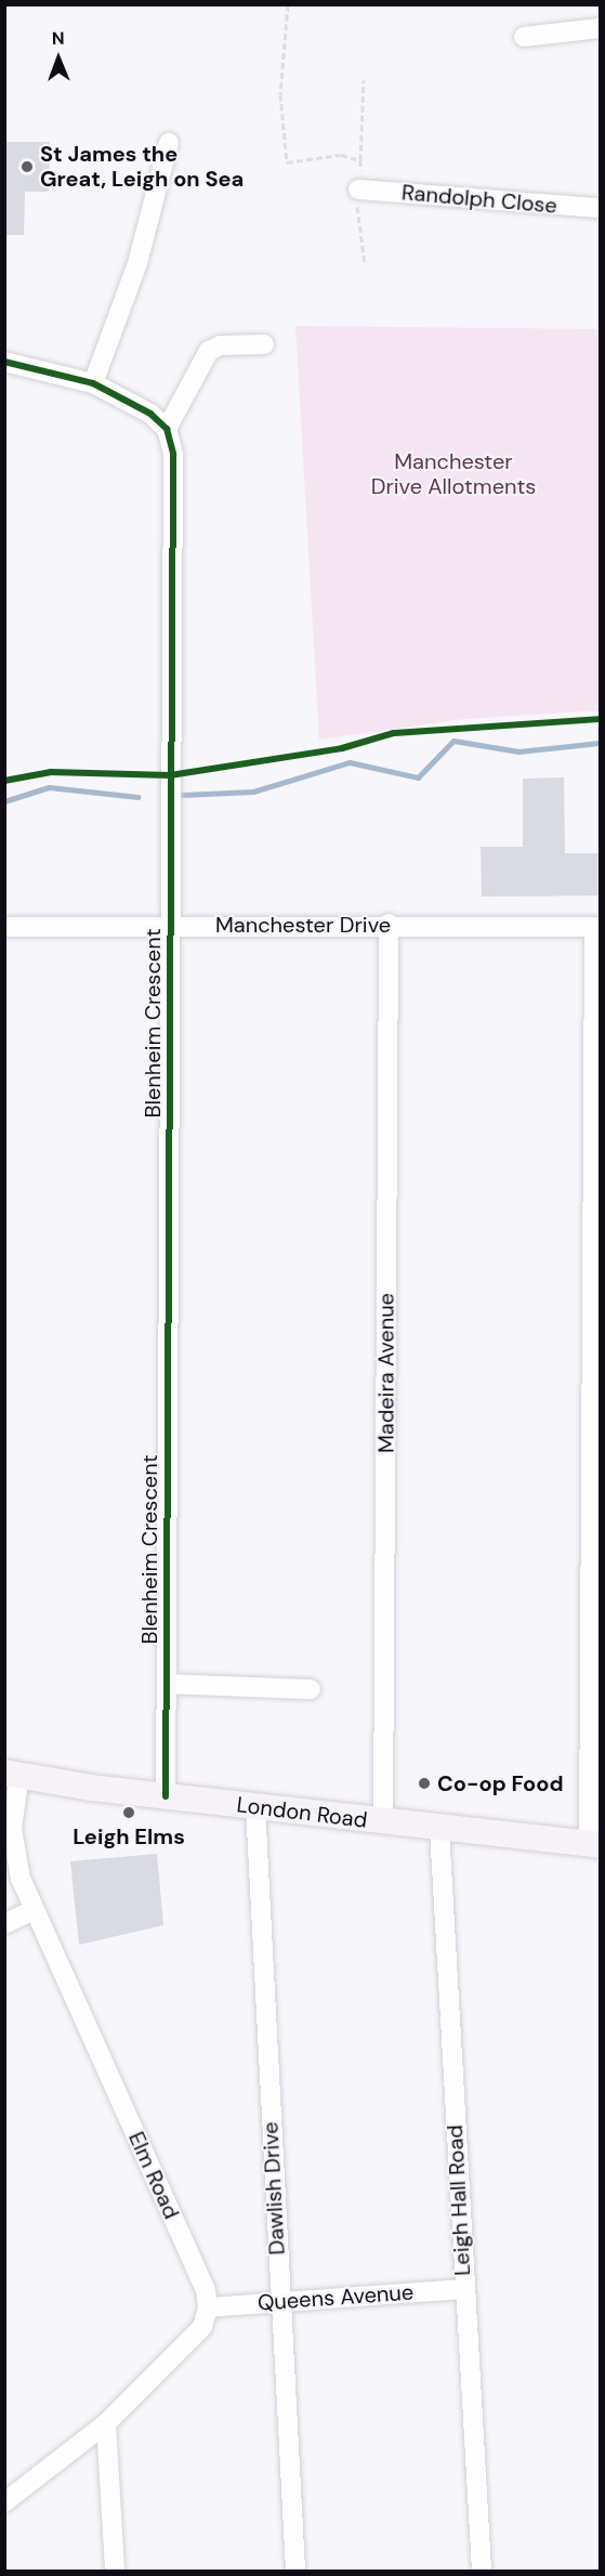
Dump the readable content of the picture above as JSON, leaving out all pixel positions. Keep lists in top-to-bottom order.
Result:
{
  "streets": {
    "main road": ["London Road"],
    "street": [
      "Randolph Close",
      "Manchester Drive",
      "Blenheim Crescent",
      "Madeira Avenue",
      "Elm Road",
      "Dawlish Drive",
      "Leigh Hall Road",
      "Queens Avenue"
    ]
  },
  "crossings": [
    ["Manchester Drive", "Blenheim Crescent"],
    ["Manchester Drive", "Madeira Avenue"],
    ["Blenheim Crescent", "London Road"],
    ["Madeira Avenue", "London Road"],
    ["London Road", "Elm Road"],
    ["London Road", "Dawlish Drive"],
    ["London Road", "Leigh Hall Road"],
    ["Elm Road", "Queens Avenue"],
    ["Dawlish Drive", "Queens Avenue"],
    ["Leigh Hall Road", "Queens Avenue"]
  ],
  "parks": ["Manchester Drive Allotments"],
  "places": ["St James the Great, Leigh on Sea", "Co-op Food", "Leigh Elms"],
  "north": "top"
}
